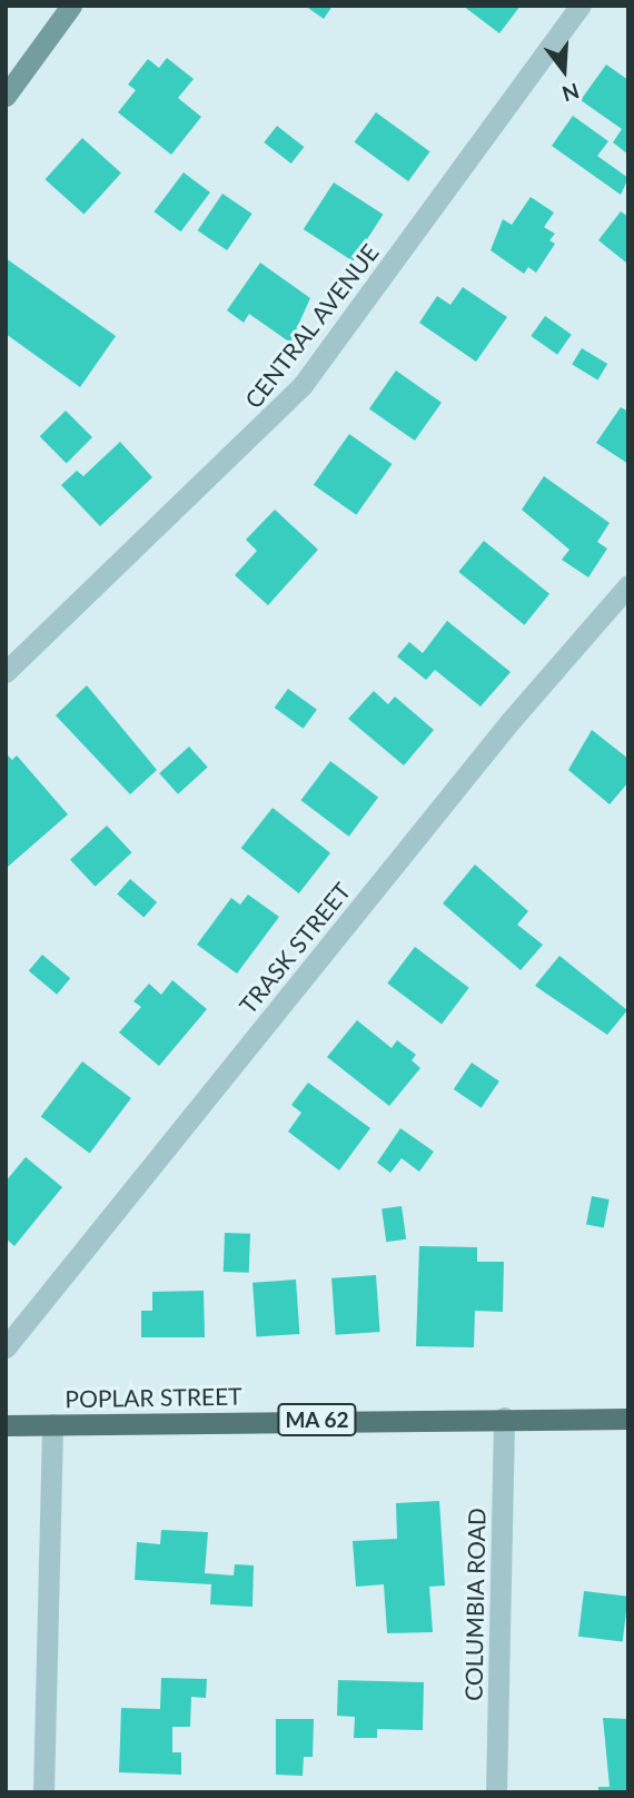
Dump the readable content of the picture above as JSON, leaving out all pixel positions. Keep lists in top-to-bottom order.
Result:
{
  "streets": {
    "main road": ["POPLAR STREET", "MA 62"],
    "street": ["CENTRAL AVENUE", "TRASK STREET", "COLUMBIA ROAD"]
  },
  "crossings": [
    ["POPLAR STREET", "COLUMBIA ROAD"]
  ],
  "north": "bottom"
}
